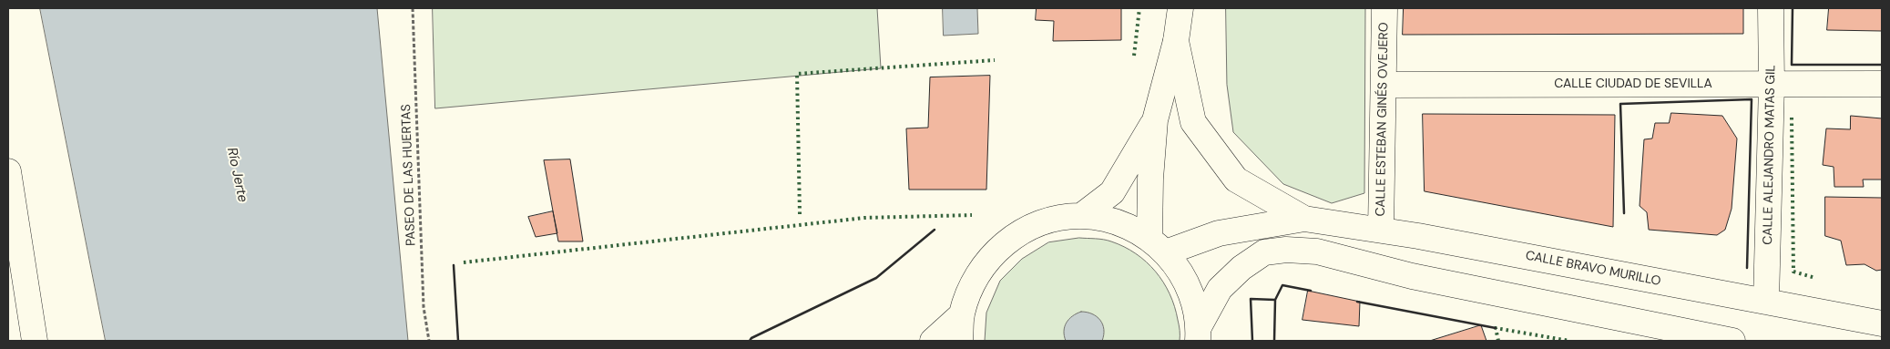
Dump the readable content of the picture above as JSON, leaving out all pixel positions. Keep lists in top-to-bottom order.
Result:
{
  "streets": {
    "street": [
      "CALLE CIUDAD DE SEVILLA",
      "CALLE ESTEBAN GINÉS OVEJERO",
      "CALLE ALEJANDRO MATAS GIL",
      "CALLE BRAVO MURILLO"
    ],
    "path": ["PASEO DE LAS HUERTAS"]
  },
  "crossings": [
    ["CALLE CIUDAD DE SEVILLA", "CALLE ESTEBAN GINÉS OVEJERO"],
    ["CALLE CIUDAD DE SEVILLA", "CALLE ALEJANDRO MATAS GIL"],
    ["CALLE ESTEBAN GINÉS OVEJERO", "CALLE BRAVO MURILLO"],
    ["CALLE ALEJANDRO MATAS GIL", "CALLE BRAVO MURILLO"]
  ],
  "water": ["Río Jerte"]
}
